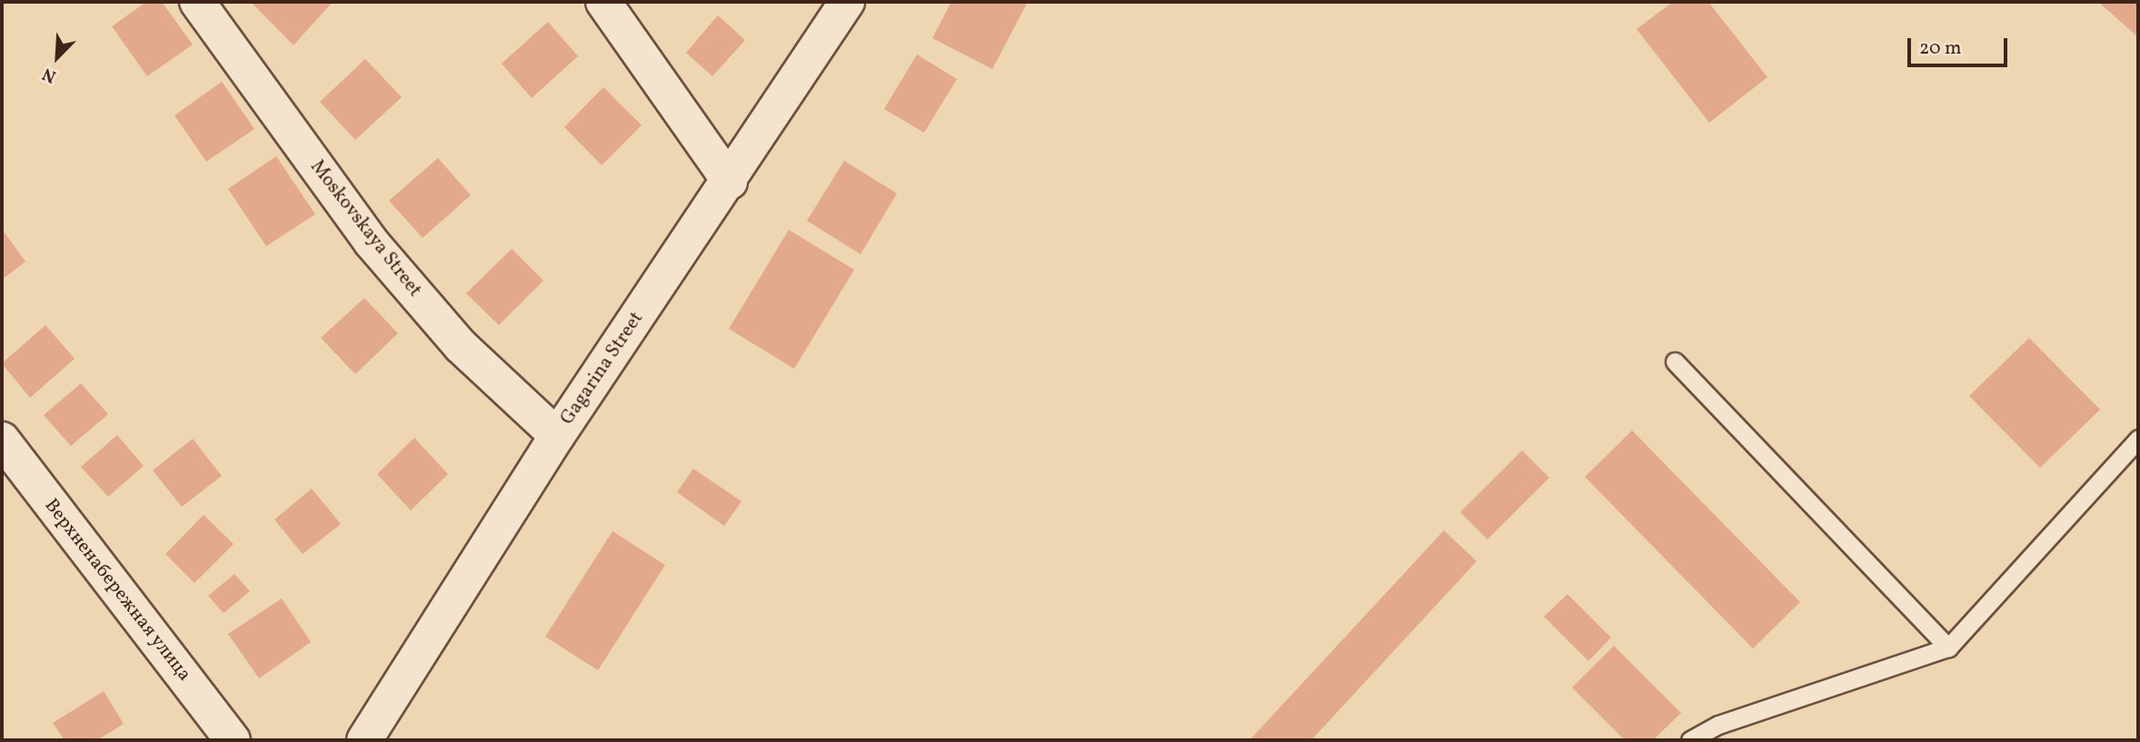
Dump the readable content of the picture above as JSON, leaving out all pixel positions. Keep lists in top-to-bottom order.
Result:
{
  "streets": {
    "street": ["Moskovskaya Street", "Gagarina Street", "Верхненабережная улица"]
  },
  "crossings": [
    ["Moskovskaya Street", "Gagarina Street"]
  ],
  "scale_bar": "20 m",
  "north": "bottom left"
}
